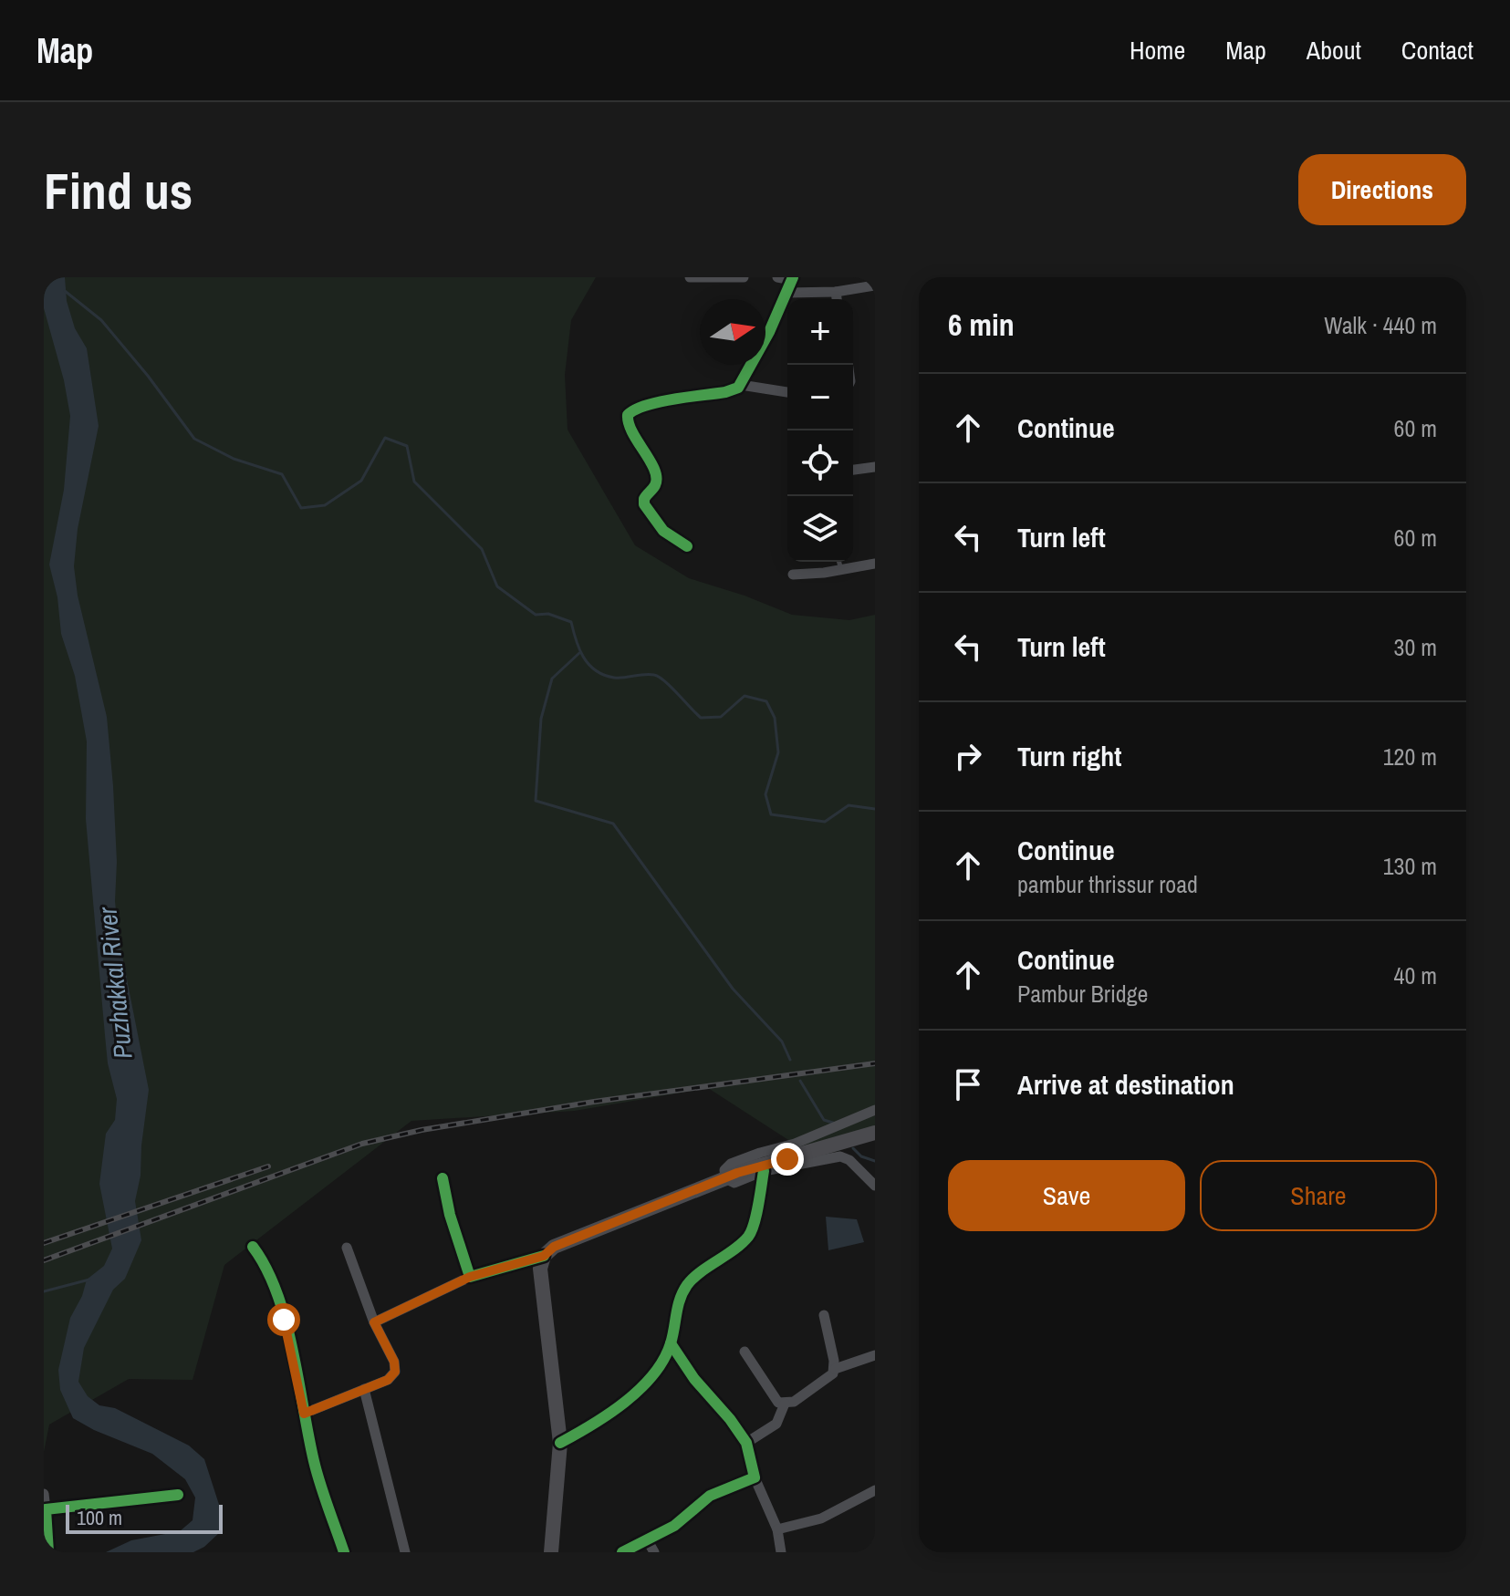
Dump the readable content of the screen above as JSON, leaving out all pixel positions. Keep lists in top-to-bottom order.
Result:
{
  "water": ["Puzhakkal River"],
  "scale_bar": "100 m",
  "north": "right",
  "page": {
    "header": "Map",
    "nav": [
      "Home",
      "Map",
      "About",
      "Contact"
    ],
    "buttons": [
      "Directions",
      ["Save", "Share"]
    ],
    "title": "Find us",
    "heading": ["6 min", "Walk · 440 m"],
    "map_buttons": ["+", "−"],
    "list": [
      ["Continue", "60 m"],
      ["Turn left", "60 m"],
      ["Turn left", "30 m"],
      ["Turn right", "120 m"],
      ["Continue", "pambur thrissur road", "130 m"],
      ["Continue", "Pambur Bridge", "40 m"],
      "Arrive at destination"
    ],
    "scale": "100 m"
  }
}
